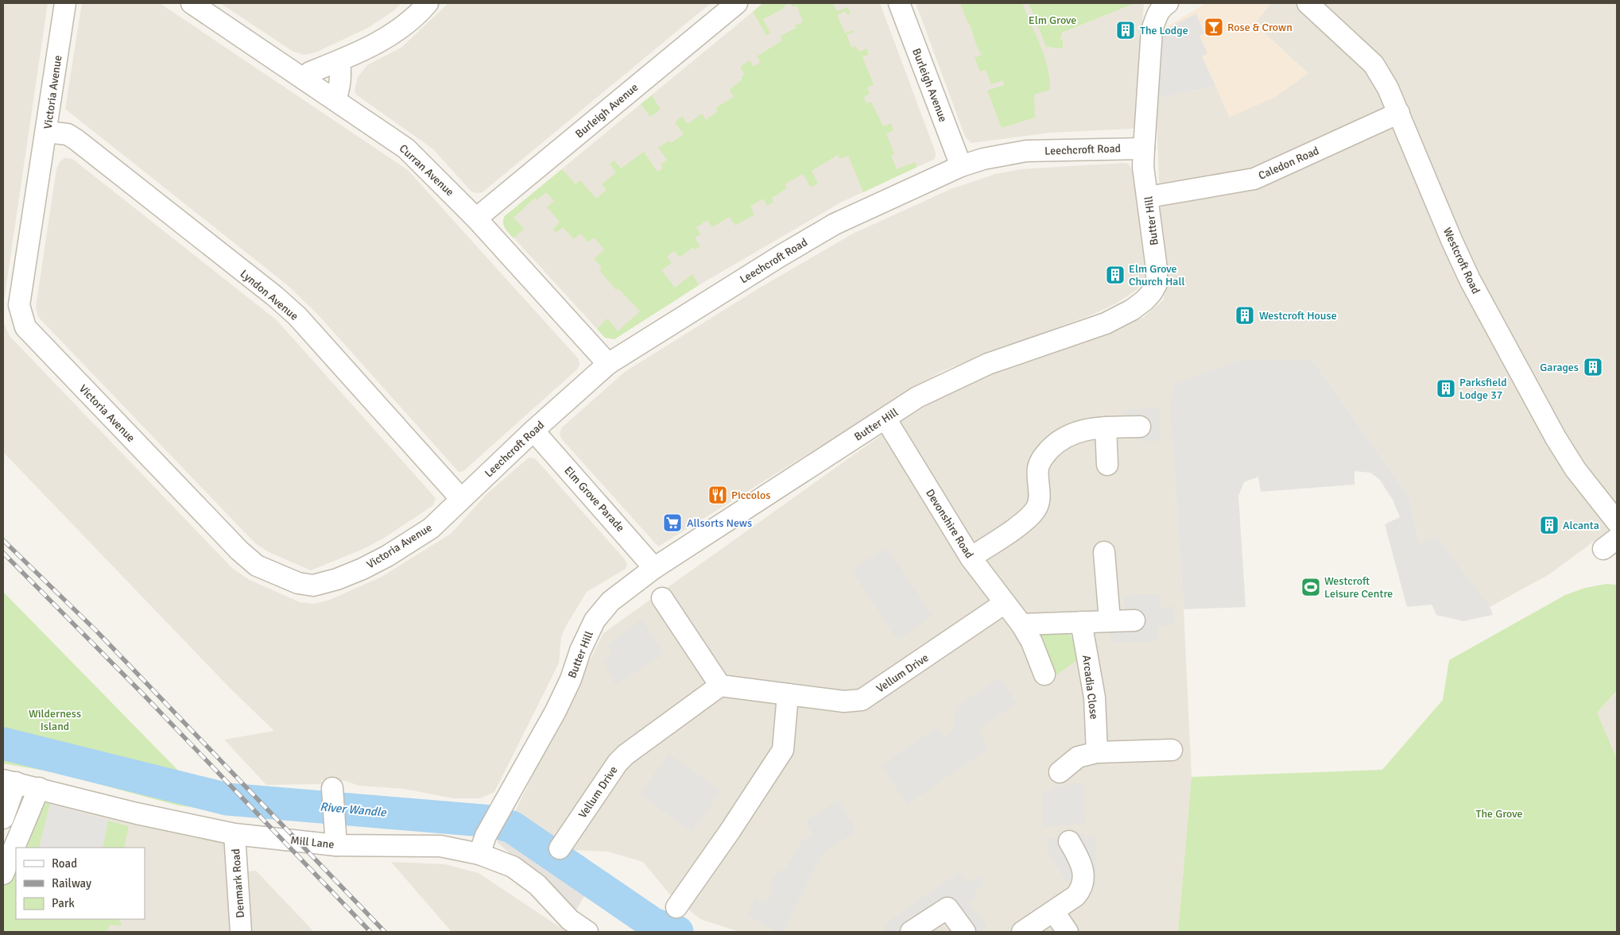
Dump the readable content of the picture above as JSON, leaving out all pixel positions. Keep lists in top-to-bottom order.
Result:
{
  "streets": {
    "street": [
      "Burleigh Avenue",
      "Victoria Avenue",
      "Leechcroft Road",
      "Caledon Road",
      "Curran Avenue",
      "Butter Hill",
      "Westcroft Road",
      "Lyndon Avenue",
      "Elm Grove Parade",
      "Devonshire Road",
      "Vellum Drive",
      "Arcadia Close",
      "Mill Lane",
      "Denmark Road"
    ]
  },
  "crossings": [
    ["Burleigh Avenue", "Leechcroft Road"],
    ["Burleigh Avenue", "Curran Avenue"],
    ["Victoria Avenue", "Leechcroft Road"],
    ["Victoria Avenue", "Lyndon Avenue"],
    ["Leechcroft Road", "Curran Avenue"],
    ["Leechcroft Road", "Butter Hill"],
    ["Leechcroft Road", "Lyndon Avenue"],
    ["Leechcroft Road", "Elm Grove Parade"],
    ["Caledon Road", "Butter Hill"],
    ["Caledon Road", "Westcroft Road"],
    ["Butter Hill", "Elm Grove Parade"],
    ["Butter Hill", "Devonshire Road"],
    ["Butter Hill", "Mill Lane"],
    ["Devonshire Road", "Vellum Drive"],
    ["Mill Lane", "Denmark Road"]
  ],
  "water": ["River Wandle"],
  "parks": ["Elm Grove", "Wilderness Island", "The Grove"],
  "places": {
    "bar": ["Rose & Crown"],
    "building": [
      "The Lodge",
      "Elm Grove Church Hall",
      "Westcroft House",
      "Garages",
      "Parksfield Lodge 37",
      "Alcanta"
    ],
    "restaurant": ["Piccolos"],
    "supermarket": ["Allsorts News"],
    "sports": ["Westcroft Leisure Centre"]
  },
  "legend": ["Road", "Railway", "Park"]
}
